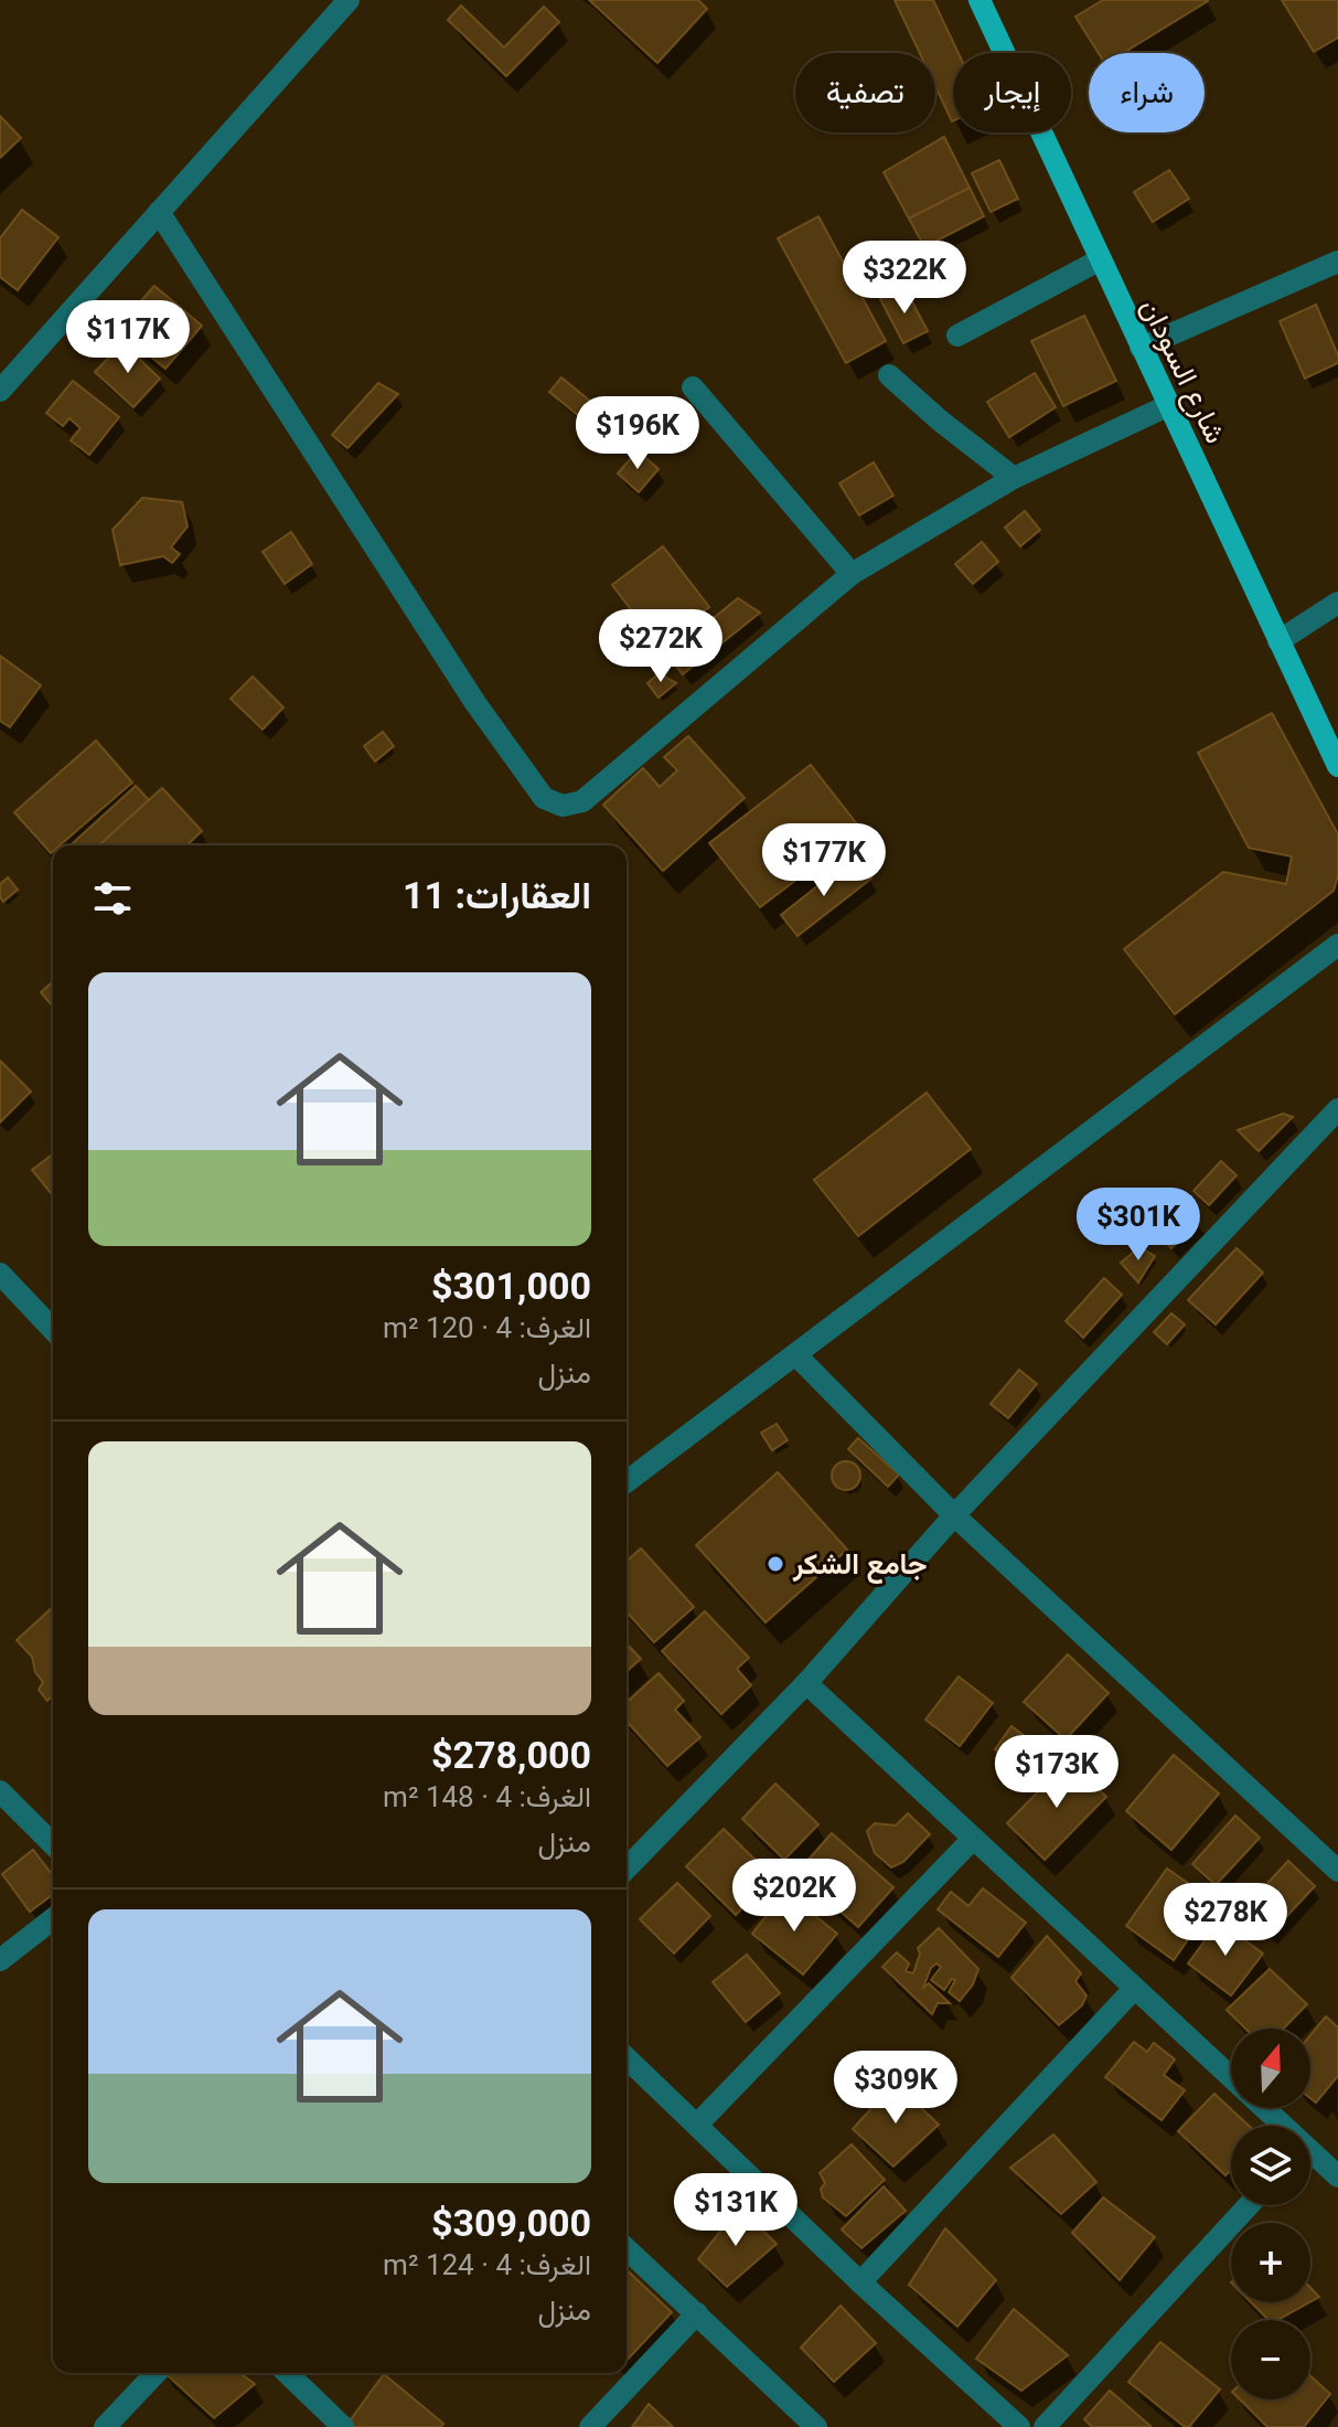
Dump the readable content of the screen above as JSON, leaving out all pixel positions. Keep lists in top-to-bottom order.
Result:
{
  "streets": {
    "main road": ["شارع السودان"]
  },
  "places": ["جامع الشكر"],
  "north": "top",
  "page": {
    "chip": ["شراء", "إيجار", "تصفية"],
    "price": [
      "$322K",
      "$117K",
      "$196K",
      "$272K",
      "$177K",
      "$301K",
      "$173K",
      "$202K",
      "$278K",
      "$309K",
      "$131K"
    ],
    "heading": "العقارات: 11",
    "list": [
      {
        "name": "$301,000",
        "note": "الغرف: 4 · 120 m² · منزل"
      },
      {
        "name": "$278,000",
        "note": "الغرف: 4 · 148 m² · منزل"
      },
      {
        "name": "$309,000",
        "note": "الغرف: 4 · 124 m² · منزل"
      }
    ],
    "map_buttons": ["+", "−"]
  }
}
